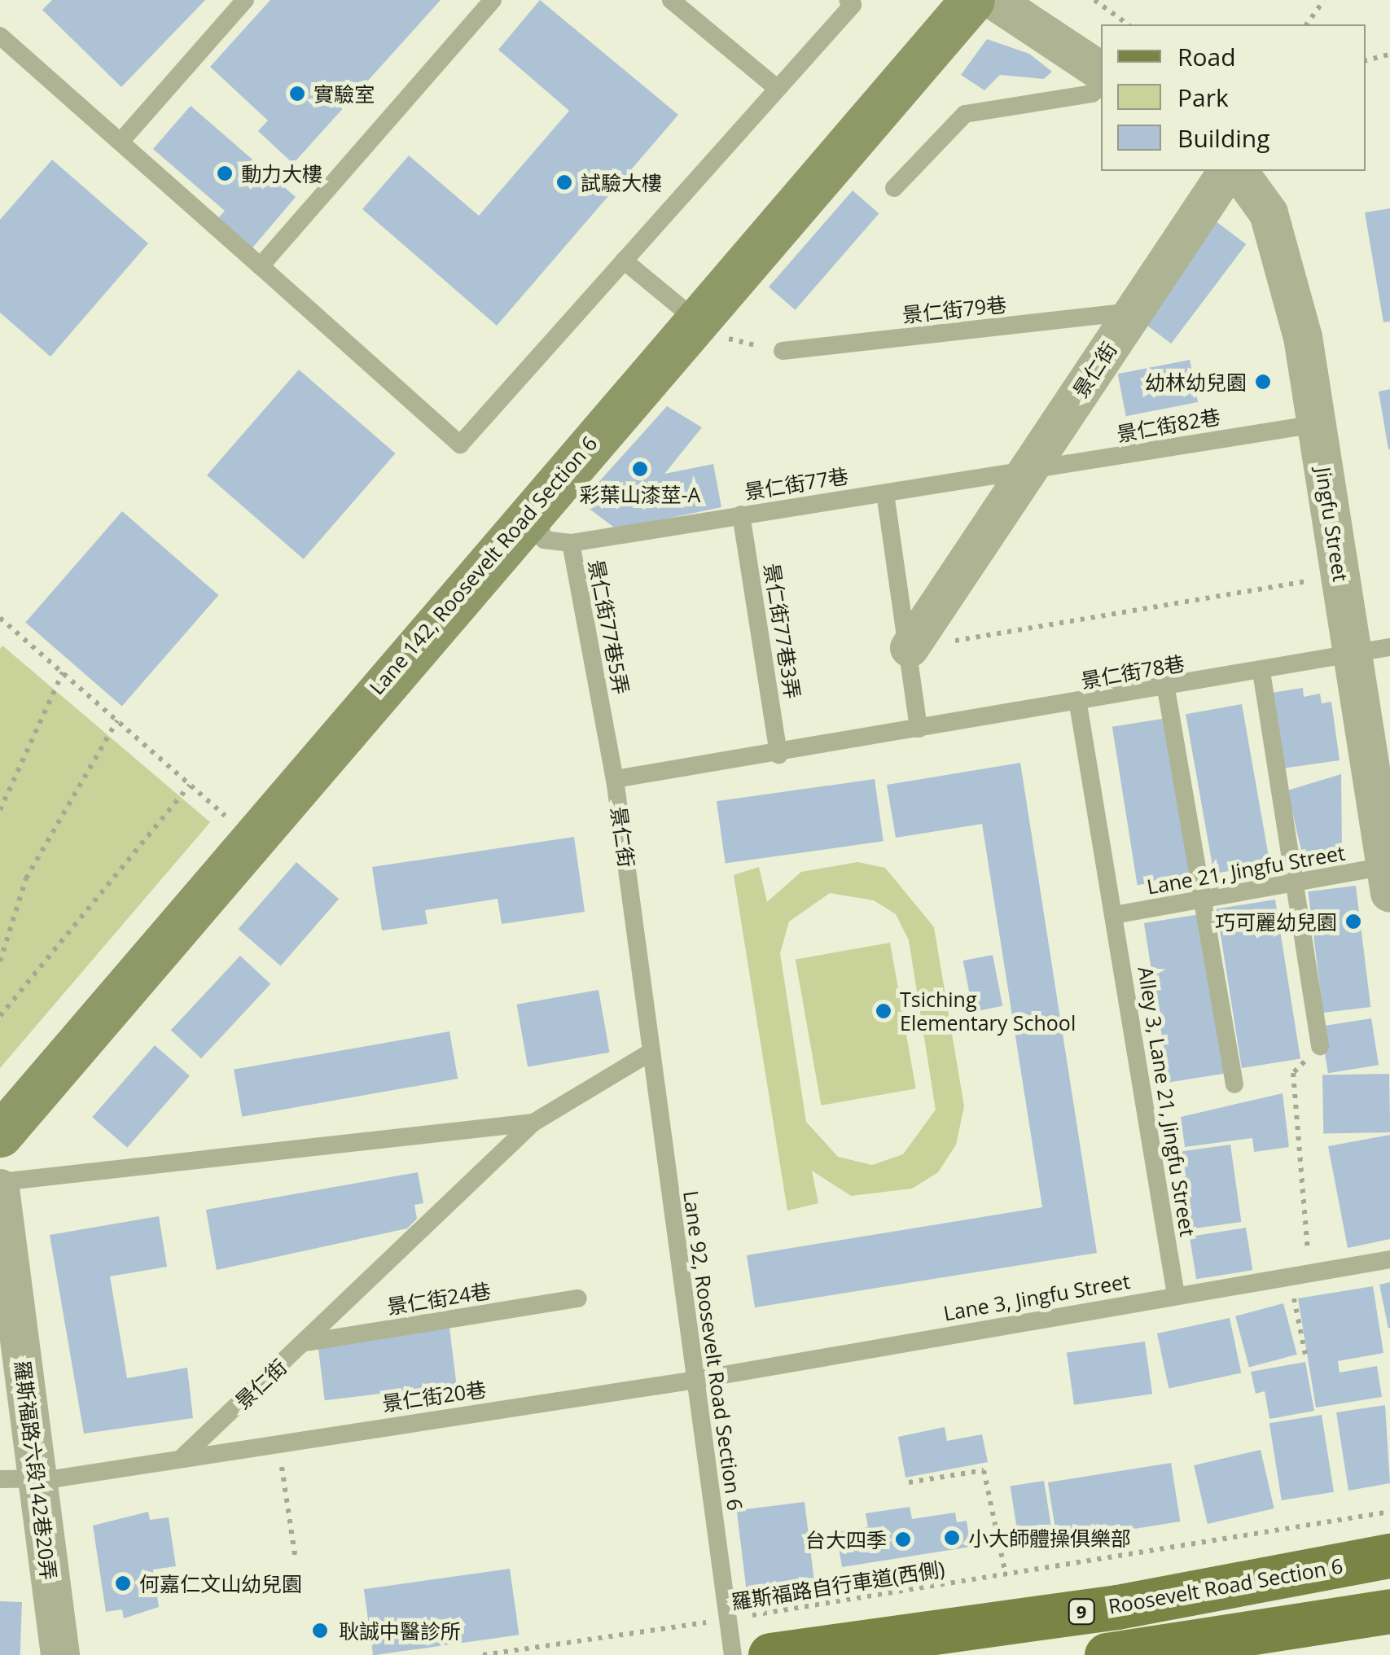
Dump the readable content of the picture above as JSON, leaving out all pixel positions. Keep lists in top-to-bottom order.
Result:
{
  "streets": {
    "main road": ["Roosevelt Road Section 6", "9"],
    "street": [
      "景仁街",
      "Jingfu Street",
      "Lane 142, Roosevelt Road Section 6",
      "羅斯福路六段142巷20弄"
    ],
    "lane": [
      "景仁街79巷",
      "景仁街82巷",
      "景仁街77巷",
      "景仁街77巷5弄",
      "景仁街77巷3弄",
      "景仁街78巷",
      "Lane 21, Jingfu Street",
      "Alley 3, Lane 21, Jingfu Street",
      "Lane 3, Jingfu Street",
      "景仁街24巷",
      "Lane 92, Roosevelt Road Section 6",
      "景仁街20巷"
    ],
    "path": ["羅斯福路自行車道(西側)"]
  },
  "crossings": [
    ["景仁街79巷", "景仁街"],
    ["景仁街", "景仁街82巷"],
    ["景仁街", "景仁街77巷"],
    ["景仁街", "景仁街77巷5弄"],
    ["景仁街", "景仁街77巷3弄"],
    ["景仁街", "景仁街78巷"],
    ["景仁街", "景仁街24巷"],
    ["景仁街", "Lane 92, Roosevelt Road Section 6"],
    ["景仁街", "景仁街20巷"],
    ["景仁街82巷", "景仁街77巷"],
    ["景仁街82巷", "Jingfu Street"],
    ["景仁街77巷", "景仁街77巷5弄"],
    ["景仁街77巷", "景仁街77巷3弄"],
    ["Jingfu Street", "景仁街78巷"],
    ["Jingfu Street", "Lane 21, Jingfu Street"],
    ["Lane 142, Roosevelt Road Section 6", "景仁街77巷5弄"],
    ["景仁街78巷", "Alley 3, Lane 21, Jingfu Street"],
    ["Lane 21, Jingfu Street", "Alley 3, Lane 21, Jingfu Street"],
    ["Alley 3, Lane 21, Jingfu Street", "Lane 3, Jingfu Street"],
    ["Lane 3, Jingfu Street", "Lane 92, Roosevelt Road Section 6"],
    ["Lane 3, Jingfu Street", "景仁街20巷"],
    ["Lane 92, Roosevelt Road Section 6", "景仁街20巷"],
    ["Lane 92, Roosevelt Road Section 6", "羅斯福路自行車道(西側)"]
  ],
  "places": [
    "實驗室",
    "動力大樓",
    "試驗大樓",
    "幼林幼兒園",
    "彩葉山漆莖-A",
    "巧可麗幼兒園",
    "Tsiching Elementary School",
    "小大師體操俱樂部",
    "台大四季",
    "何嘉仁文山幼兒園",
    "耿誠中醫診所"
  ],
  "legend": ["Road", "Park", "Building"]
}
